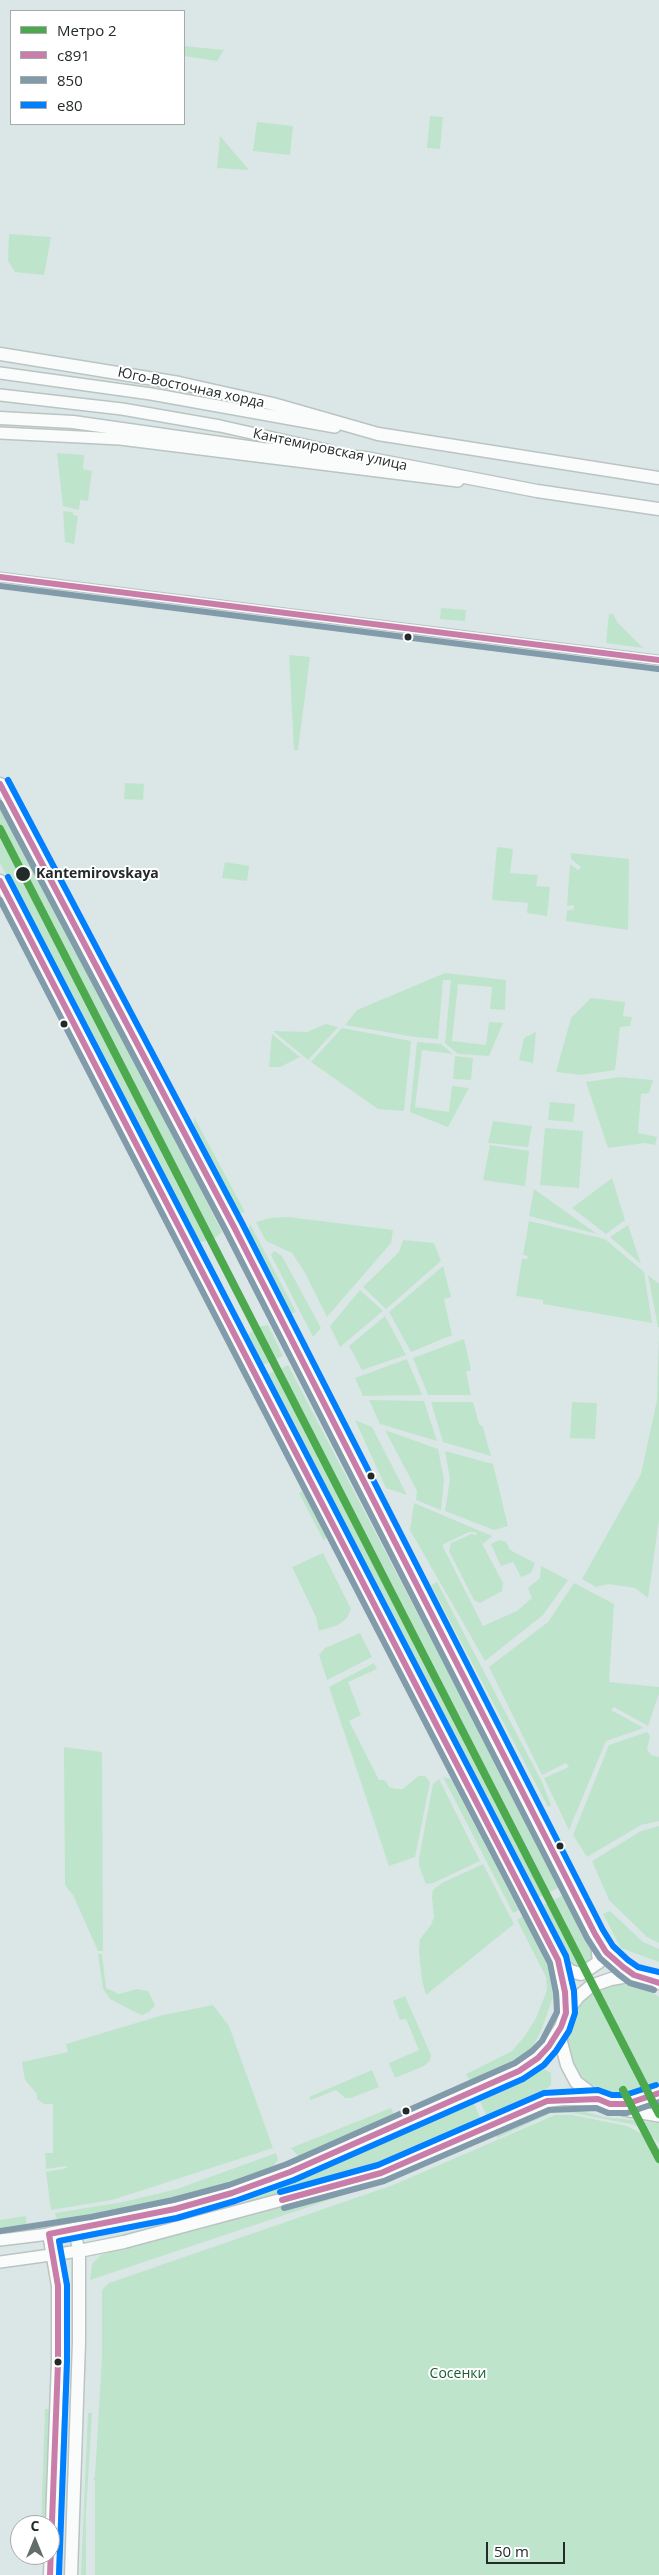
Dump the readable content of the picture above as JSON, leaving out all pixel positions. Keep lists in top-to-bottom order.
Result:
{
  "streets": {
    "main road": ["Юго-Восточная хорда", "Кантемировская улица"]
  },
  "crossings": [
    ["Юго-Восточная хорда", "Кантемировская улица"]
  ],
  "parks": ["Сосенки"],
  "places": ["Kantemirovskaya"],
  "lines": [
    "transit line с891",
    "transit line 850",
    "transit line е80",
    "metro line 2"
  ],
  "legend": [
    "Метро 2",
    "с891",
    "850",
    "е80"
  ],
  "scale_bar": "50 m",
  "north": "top"
}
